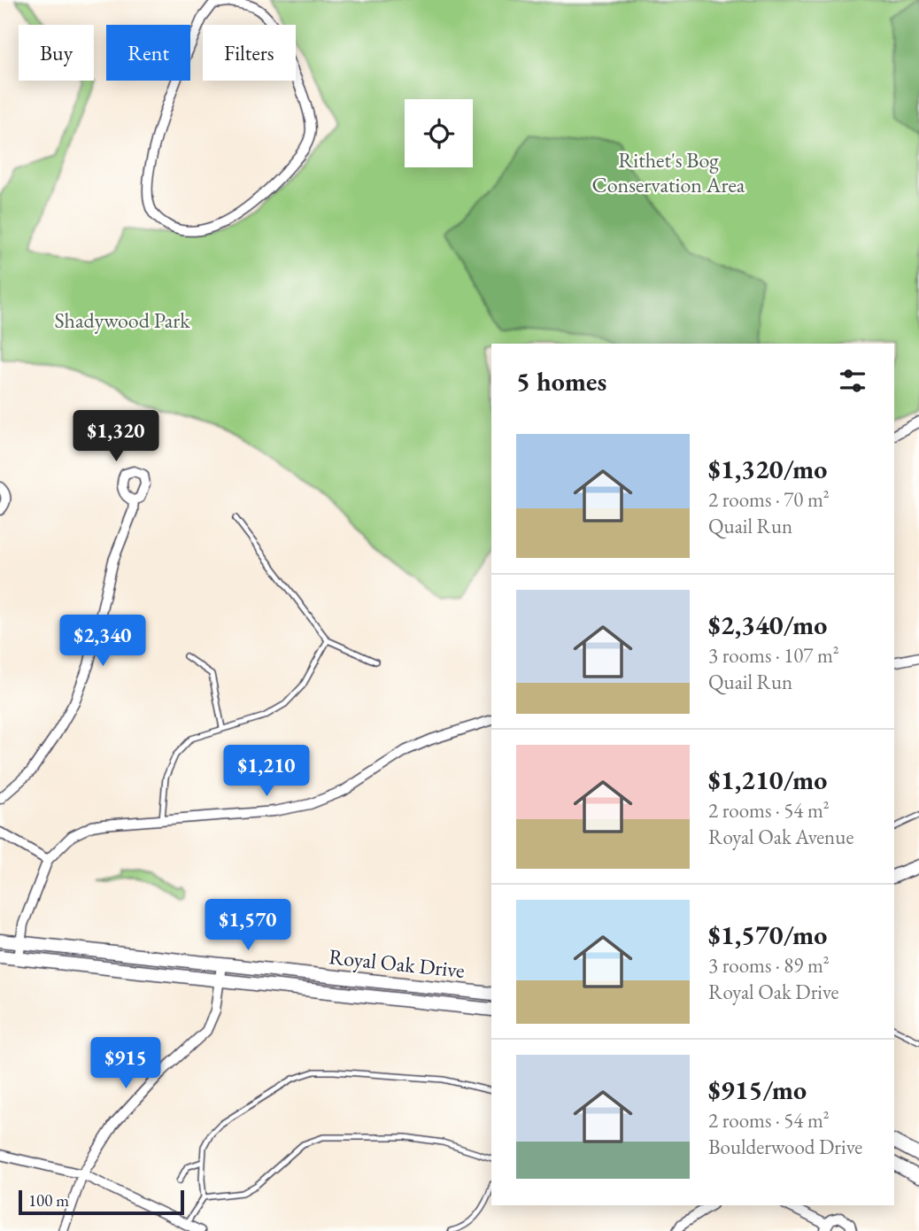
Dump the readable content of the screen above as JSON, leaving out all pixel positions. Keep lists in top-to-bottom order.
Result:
{
  "streets": {
    "main road": ["Royal Oak Drive"]
  },
  "parks": ["Rithet's Bog Conservation Area", "Shadywood Park"],
  "scale_bar": "100 m",
  "page": {
    "chip": ["Buy", "Rent", "Filters"],
    "heading": "5 homes",
    "price": [
      "$1,320",
      "$2,340",
      "$1,210",
      "$1,570",
      "$915"
    ],
    "list": [
      {
        "name": "$1,320/mo",
        "note": "2 rooms · 70 m² · Quail Run"
      },
      {
        "name": "$2,340/mo",
        "note": "3 rooms · 107 m² · Quail Run"
      },
      {
        "name": "$1,210/mo",
        "note": "2 rooms · 54 m² · Royal Oak Avenue"
      },
      {
        "name": "$1,570/mo",
        "note": "3 rooms · 89 m² · Royal Oak Drive"
      },
      {
        "name": "$915/mo",
        "note": "2 rooms · 54 m² · Boulderwood Drive"
      }
    ],
    "scale": "100 m"
  }
}
